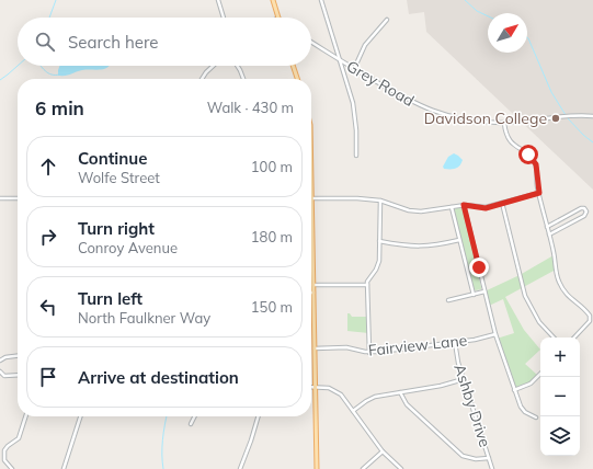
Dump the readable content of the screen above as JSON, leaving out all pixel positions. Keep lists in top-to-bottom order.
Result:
{
  "streets": {
    "street": ["Grey Road", "Fairview Lane", "Ashby Drive"]
  },
  "crossings": [
    ["Fairview Lane", "Ashby Drive"]
  ],
  "places": ["Davidson College"],
  "north": "top right",
  "page": {
    "search": "Search here",
    "heading": ["6 min", "Walk · 430 m"],
    "list": [
      ["Continue", "Wolfe Street", "100 m"],
      ["Turn right", "Conroy Avenue", "180 m"],
      ["Turn left", "North Faulkner Way", "150 m"],
      "Arrive at destination"
    ],
    "map_buttons": ["+", "−"]
  }
}
